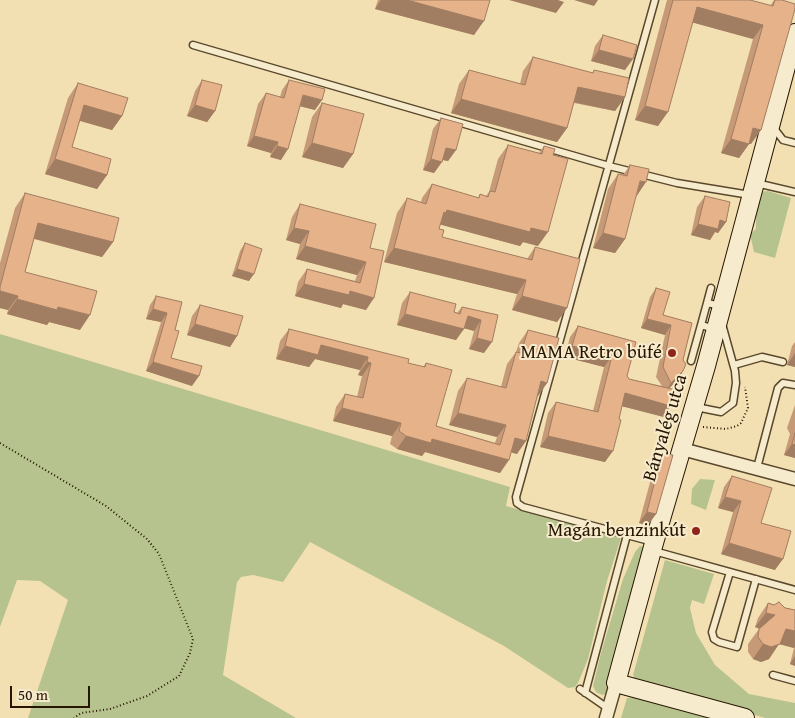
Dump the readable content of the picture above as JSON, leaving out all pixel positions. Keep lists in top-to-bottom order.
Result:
{
  "streets": {
    "street": ["Bányalég utca"]
  },
  "places": ["MAMA Retro büfé", "Magán benzinkút"],
  "scale_bar": "50 m"
}
